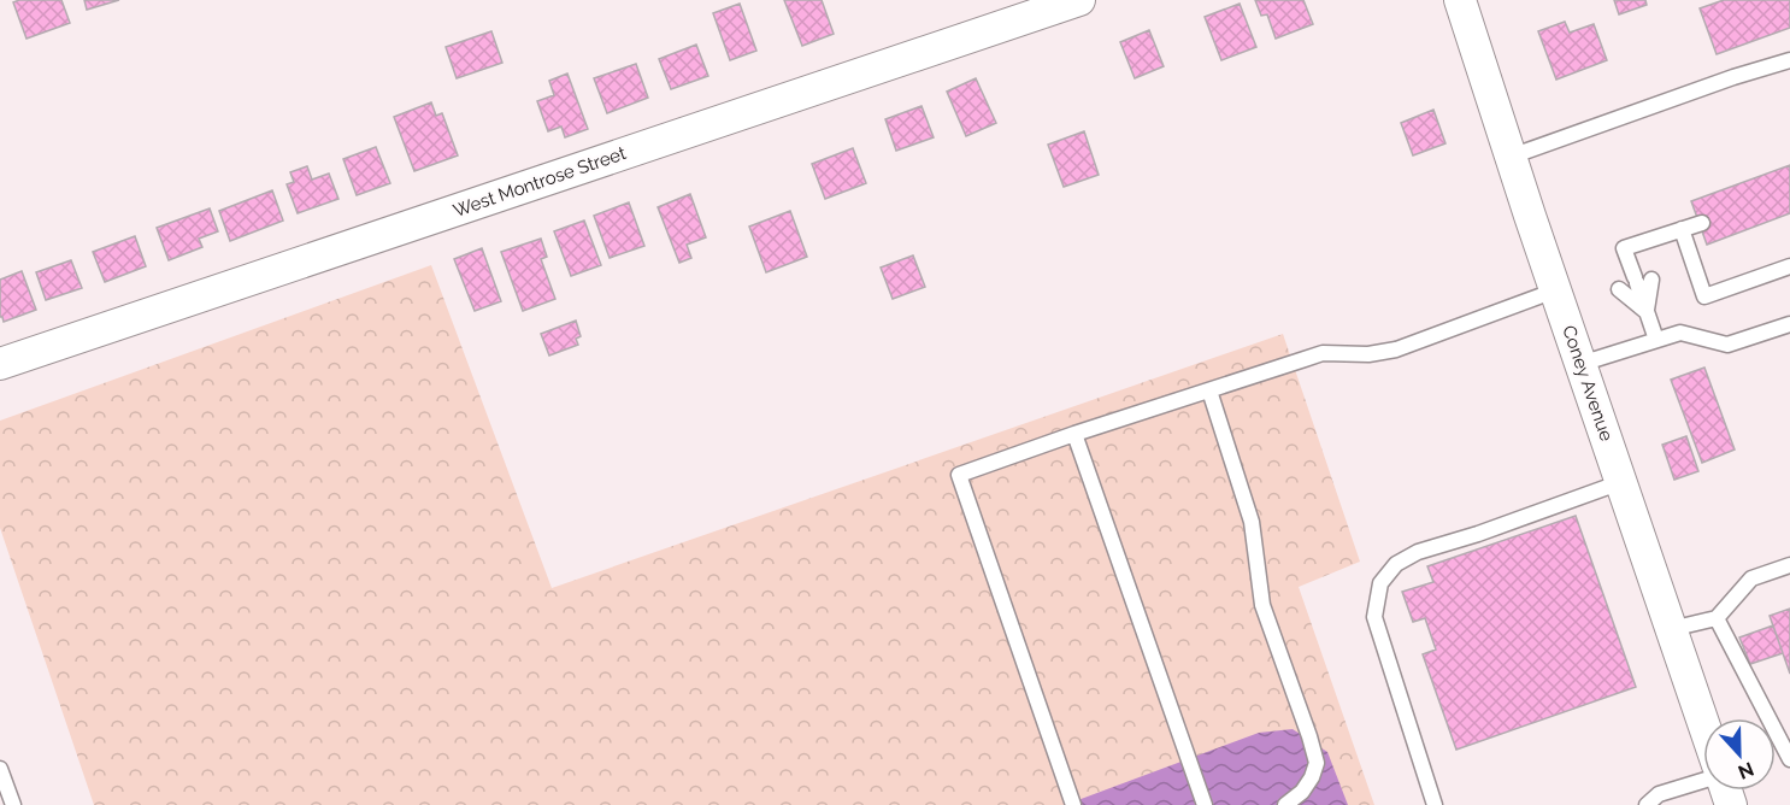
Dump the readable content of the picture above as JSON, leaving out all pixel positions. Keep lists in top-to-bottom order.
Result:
{
  "streets": {
    "street": ["West Montrose Street", "Coney Avenue"]
  },
  "north": "bottom"
}
